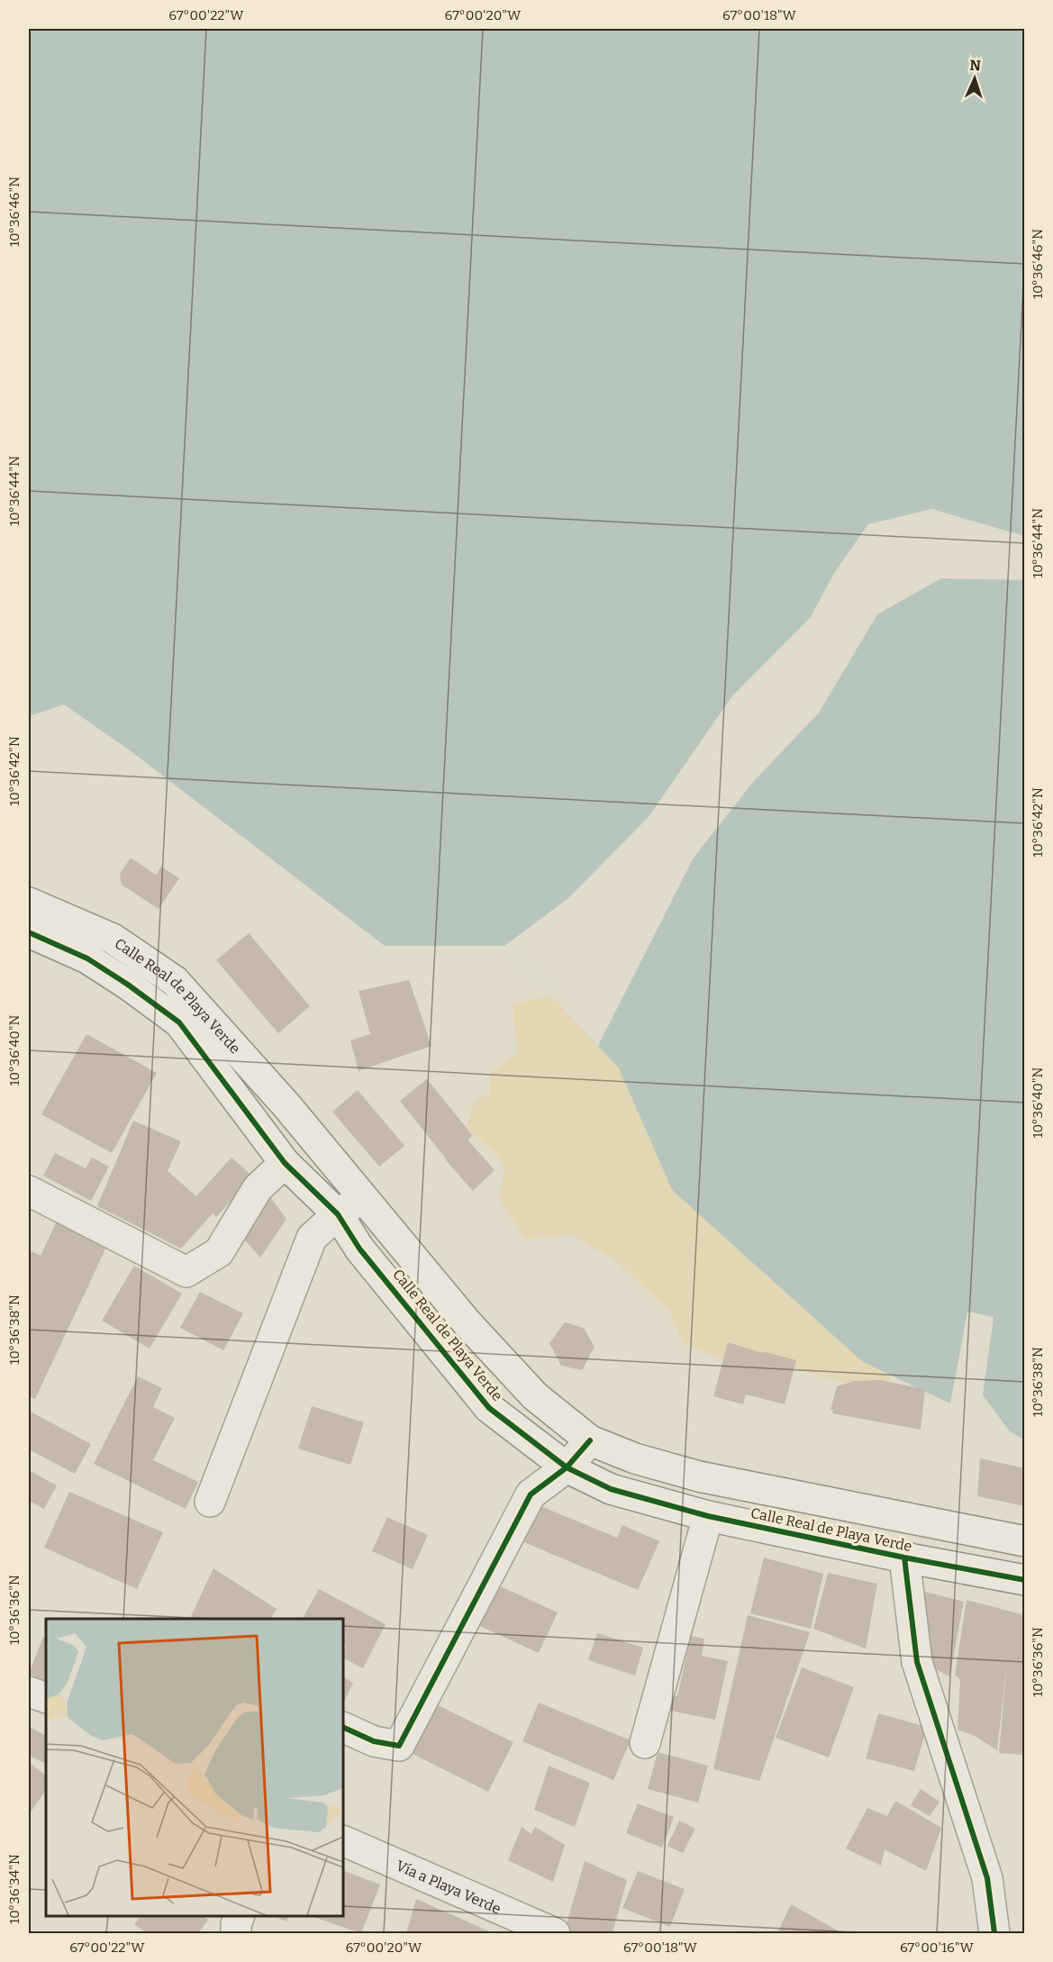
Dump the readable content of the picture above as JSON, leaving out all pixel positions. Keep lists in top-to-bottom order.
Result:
{
  "streets": {
    "street": ["Calle Real de Playa Verde", "Vía a Playa Verde"]
  },
  "north": "top",
  "coordinates": [
    "67°00'22\"W",
    "67°00'20\"W",
    "67°00'18\"W",
    "10°36'46\"N",
    "10°36'44\"N",
    "10°36'42\"N",
    "10°36'40\"N",
    "10°36'38\"N",
    "10°36'36\"N",
    "10°36'34\"N",
    "67°00'16\"W"
  ]
}
